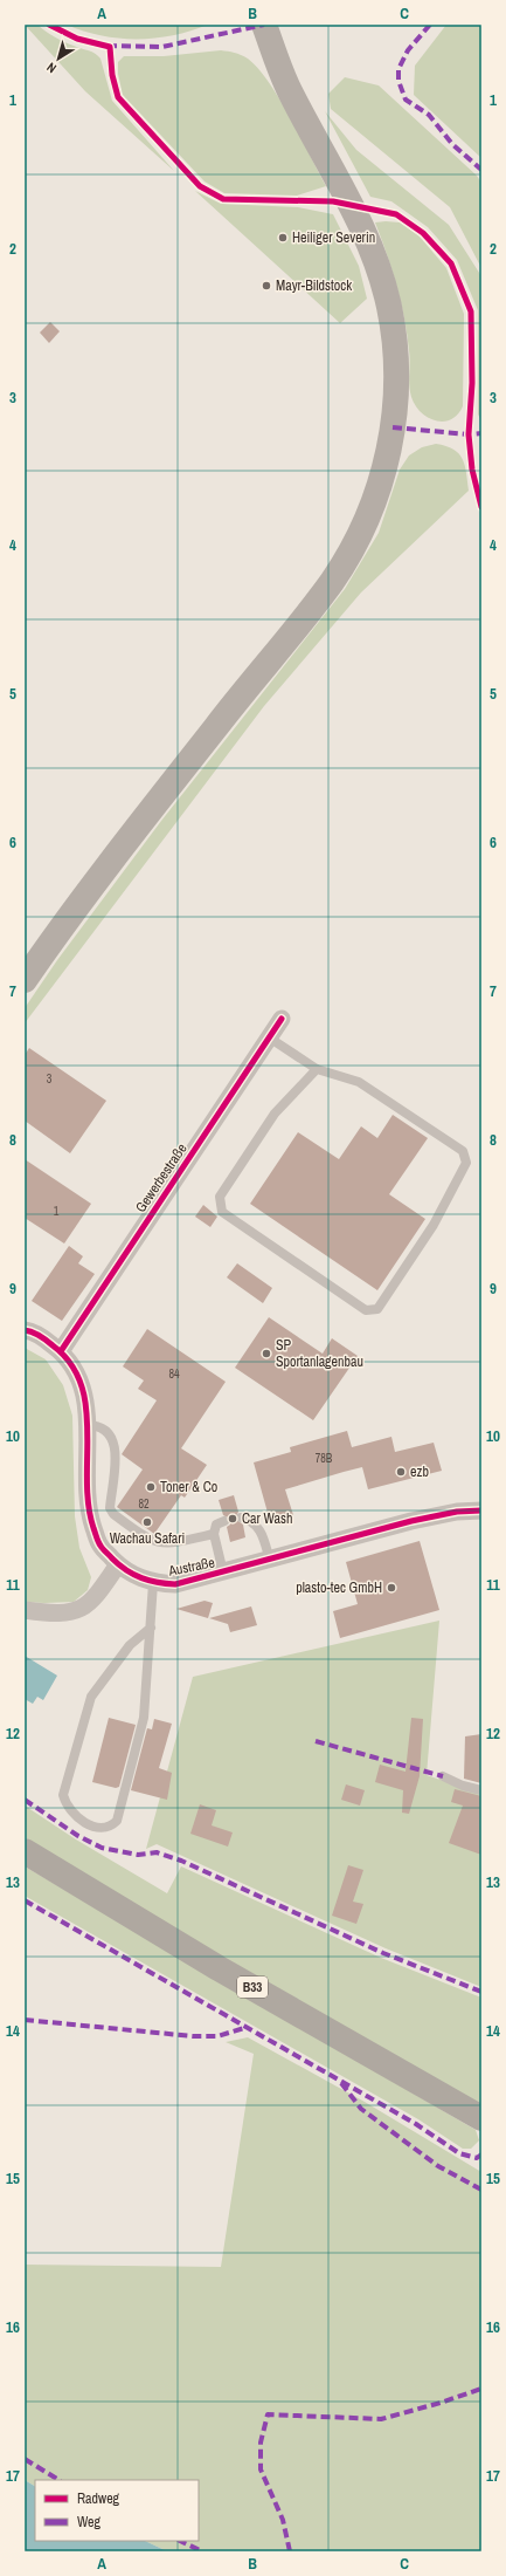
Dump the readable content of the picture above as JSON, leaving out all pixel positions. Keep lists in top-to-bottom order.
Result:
{
  "streets": {
    "highway": ["B33"],
    "street": ["Gewerbestraße", "Austraße"]
  },
  "crossings": [
    ["Gewerbestraße", "Austraße"]
  ],
  "places": [
    "Heiliger Severin",
    "Mayr-Bildstock",
    "SP Sportanlagenbau",
    "ezb",
    "Toner & Co",
    "Car Wash",
    "Wachau Safari",
    "plasto-tec GmbH"
  ],
  "house_numbers": [
    "3",
    "1",
    "84",
    "78B",
    "82"
  ],
  "legend": ["Radweg", "Weg"],
  "north": "bottom left",
  "grid": {
    "columns": ["A", "B", "C"],
    "rows": [
      "1",
      "2",
      "3",
      "4",
      "5",
      "6",
      "7",
      "8",
      "9",
      "10",
      "11",
      "12",
      "13",
      "14",
      "15",
      "16",
      "17"
    ]
  }
}
